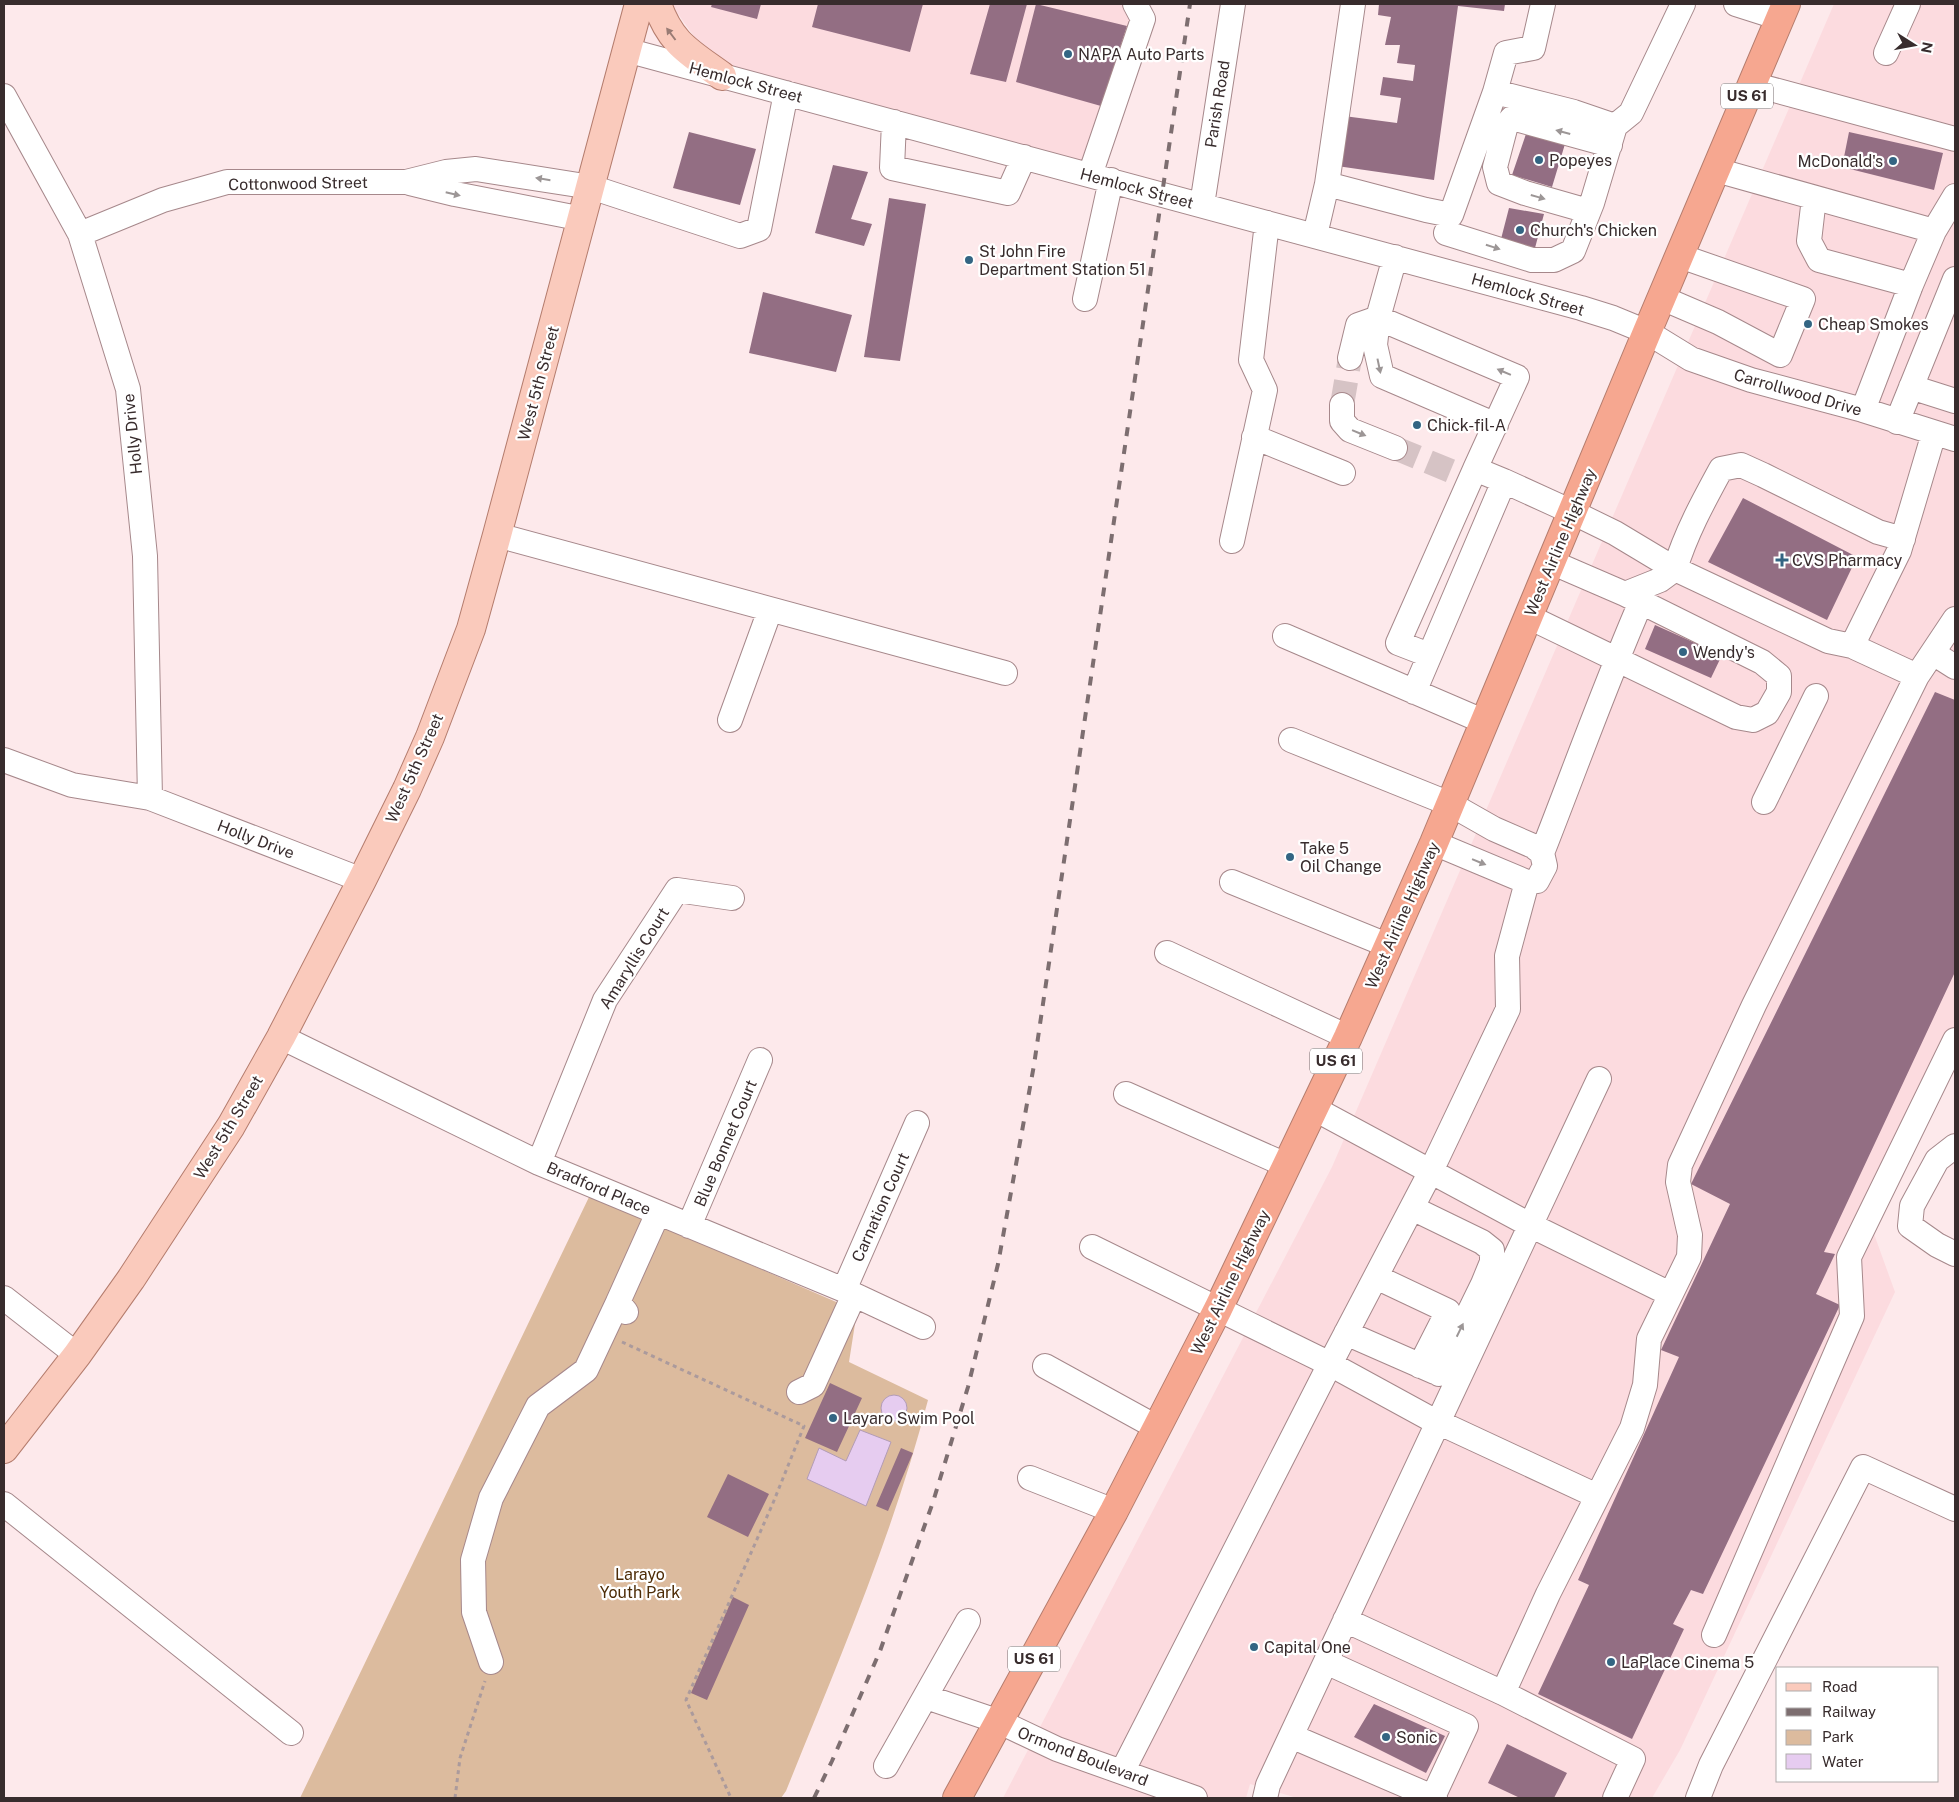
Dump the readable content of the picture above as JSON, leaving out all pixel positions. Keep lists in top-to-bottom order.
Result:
{
  "streets": {
    "highway": ["US 61", "West Airline Highway"],
    "main road": ["West 5th Street"],
    "street": [
      "Hemlock Street",
      "Parish Road",
      "Cottonwood Street",
      "Carrollwood Drive",
      "Holly Drive",
      "Amaryllis Court",
      "Blue Bonnet Court",
      "Bradford Place",
      "Carnation Court",
      "Ormond Boulevard"
    ]
  },
  "crossings": [
    ["Hemlock Street", "Parish Road"],
    ["Hemlock Street", "Cottonwood Street"],
    ["Hemlock Street", "West 5th Street"],
    ["Hemlock Street", "Carrollwood Drive"],
    ["Hemlock Street", "West Airline Highway"],
    ["Cottonwood Street", "West 5th Street"],
    ["Cottonwood Street", "Holly Drive"],
    ["West 5th Street", "Holly Drive"],
    ["West 5th Street", "Bradford Place"],
    ["Carrollwood Drive", "West Airline Highway"],
    ["West Airline Highway", "Ormond Boulevard"],
    ["Amaryllis Court", "Bradford Place"],
    ["Blue Bonnet Court", "Bradford Place"],
    ["Bradford Place", "Carnation Court"]
  ],
  "parks": ["Larayo Youth Park"],
  "places": {
    "other": [
      "NAPA Auto Parts",
      "Popeyes",
      "McDonald's",
      "Church's Chicken",
      "St John Fire Department Station 51",
      "Cheap Smokes",
      "Chick-fil-A",
      "Wendy's",
      "Take 5 Oil Change",
      "Layaro Swim Pool",
      "Capital One",
      "LaPlace Cinema 5",
      "Sonic"
    ],
    "health": ["CVS Pharmacy"]
  },
  "legend": [
    "Road",
    "Railway",
    "Park",
    "Water"
  ],
  "north": "right"
}
